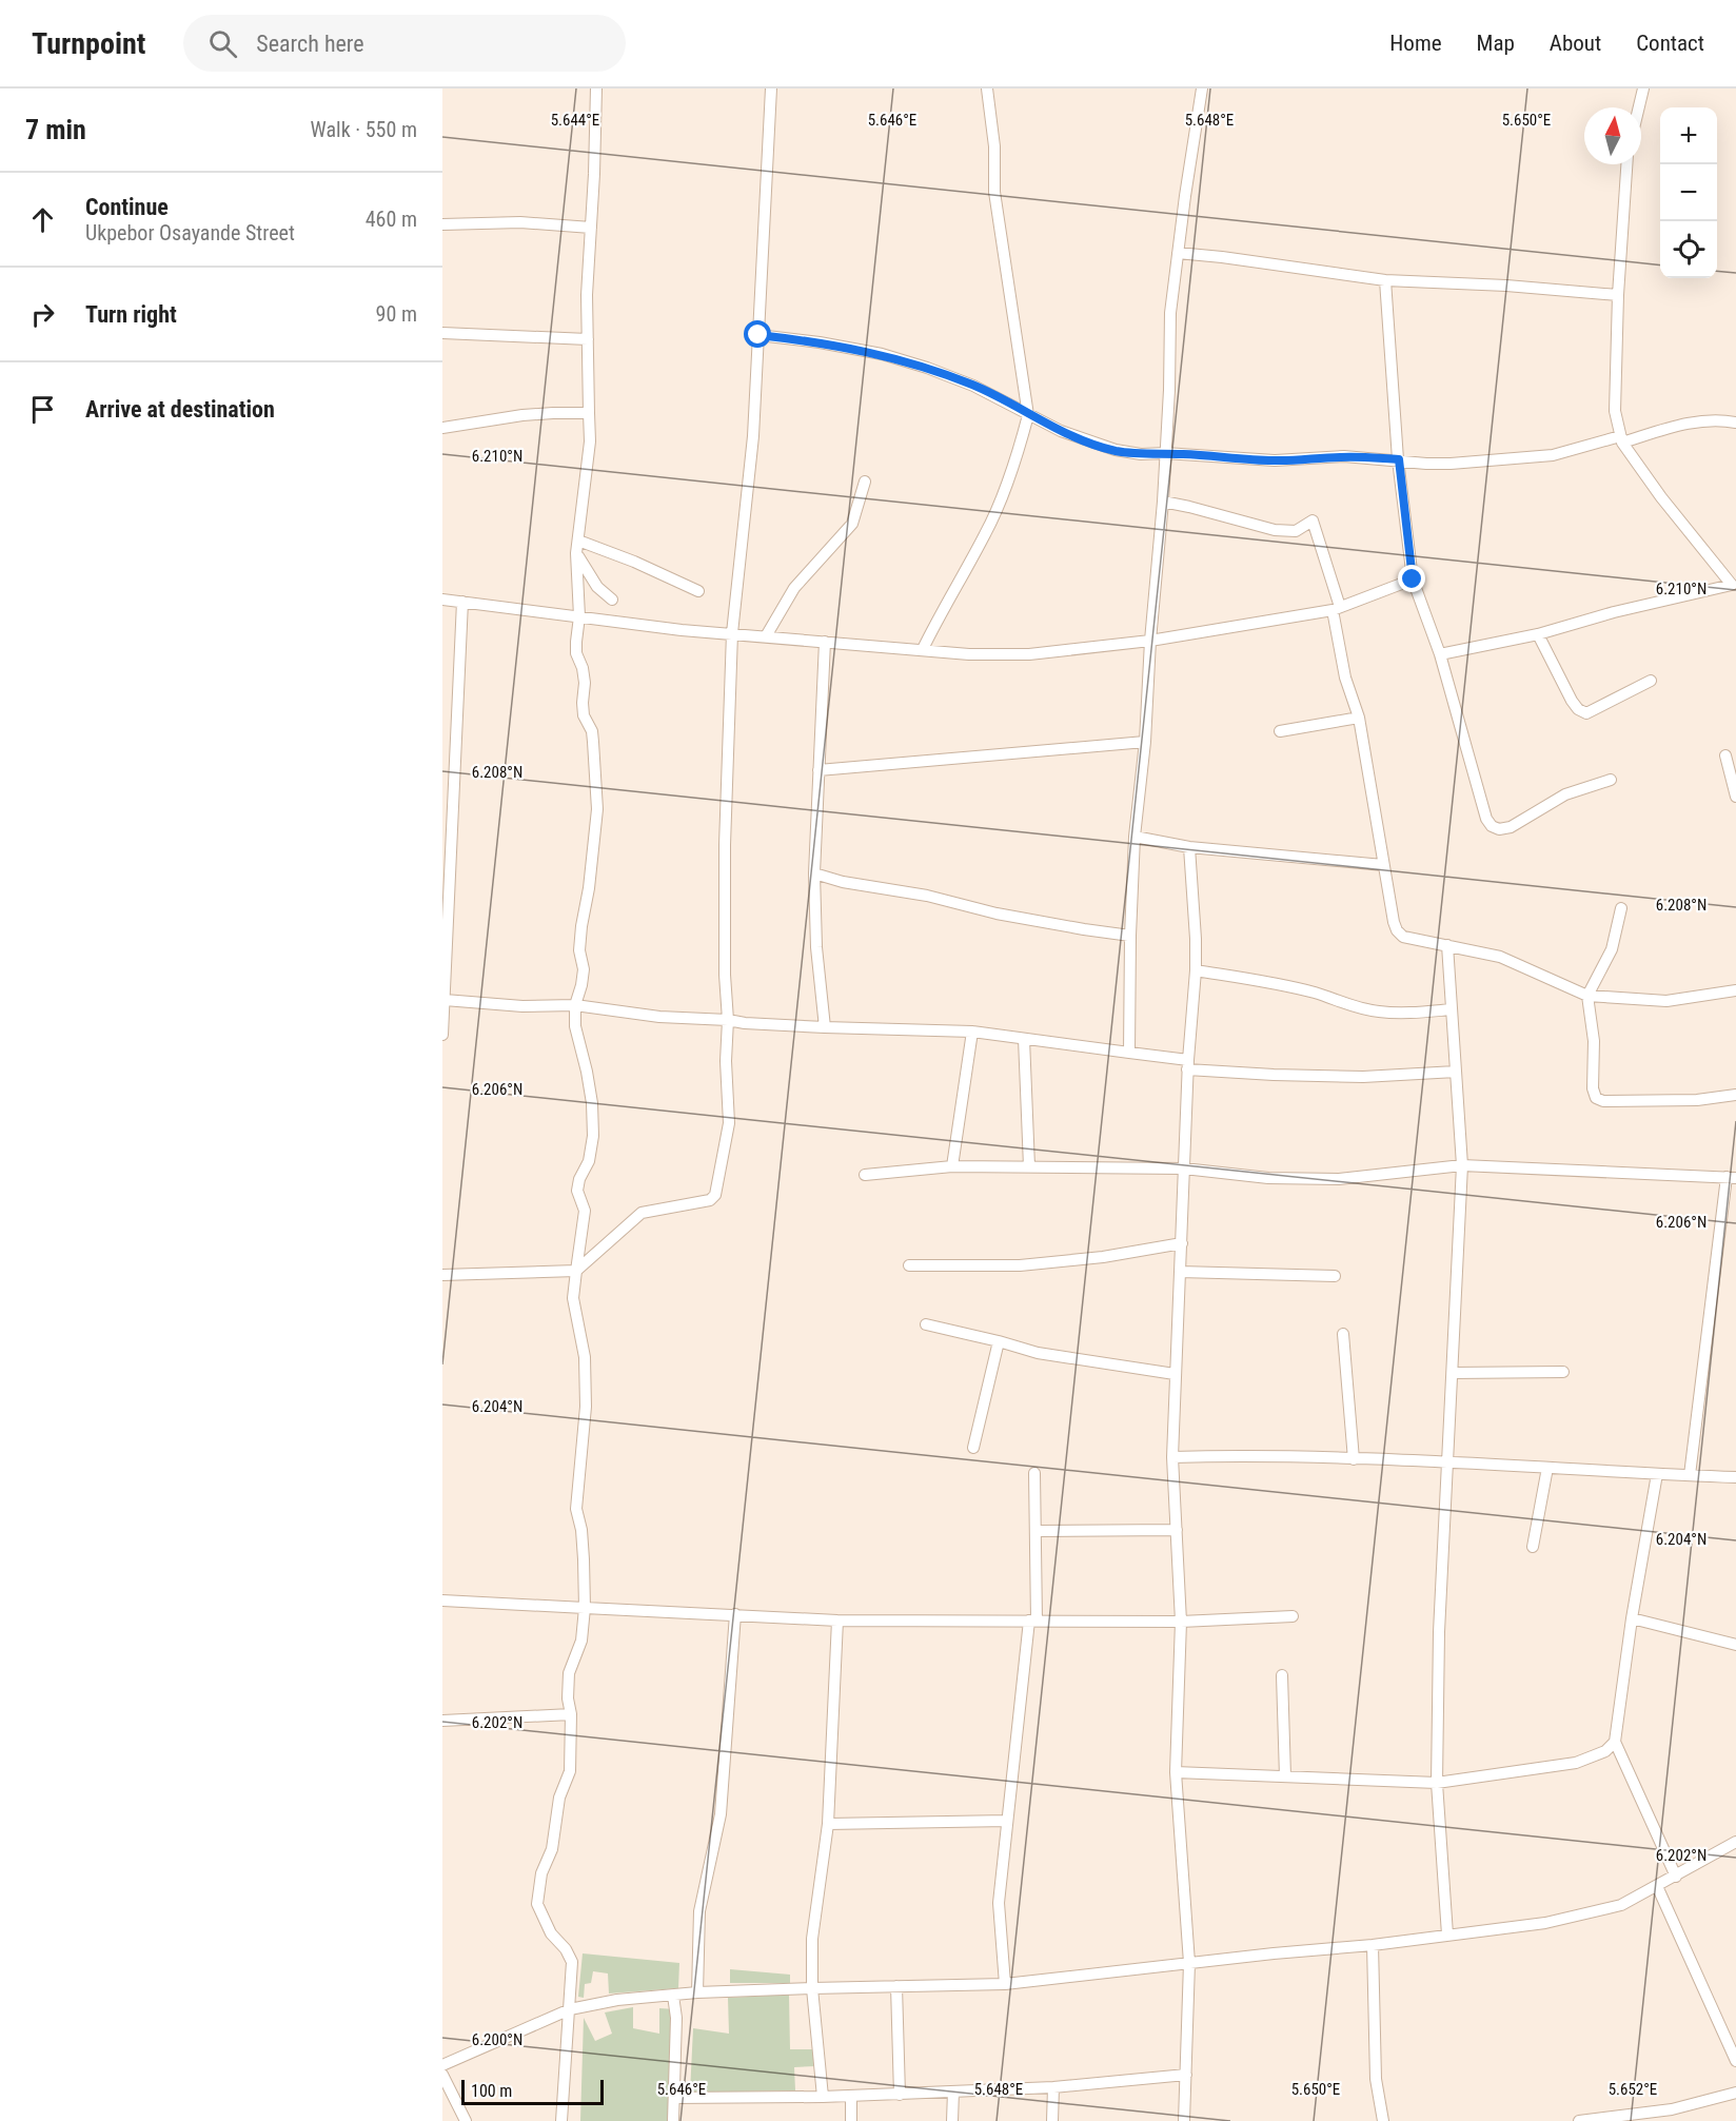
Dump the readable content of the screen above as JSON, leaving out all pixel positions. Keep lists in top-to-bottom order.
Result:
{
  "scale_bar": "100 m",
  "north": "top",
  "page": {
    "header": "Turnpoint",
    "search": "Search here",
    "nav": [
      "Home",
      "Map",
      "About",
      "Contact"
    ],
    "heading": ["7 min", "Walk · 550 m"],
    "map_buttons": ["+", "−"],
    "list": [
      ["Continue", "Ukpebor Osayande Street", "460 m"],
      ["Turn right", "90 m"],
      "Arrive at destination"
    ],
    "scale": "100 m"
  },
  "coordinates": [
    "5.644°E",
    "5.646°E",
    "5.648°E",
    "5.650°E",
    "6.210°N",
    "6.208°N",
    "6.206°N",
    "6.204°N",
    "6.202°N",
    "6.200°N",
    "5.652°E"
  ]
}
